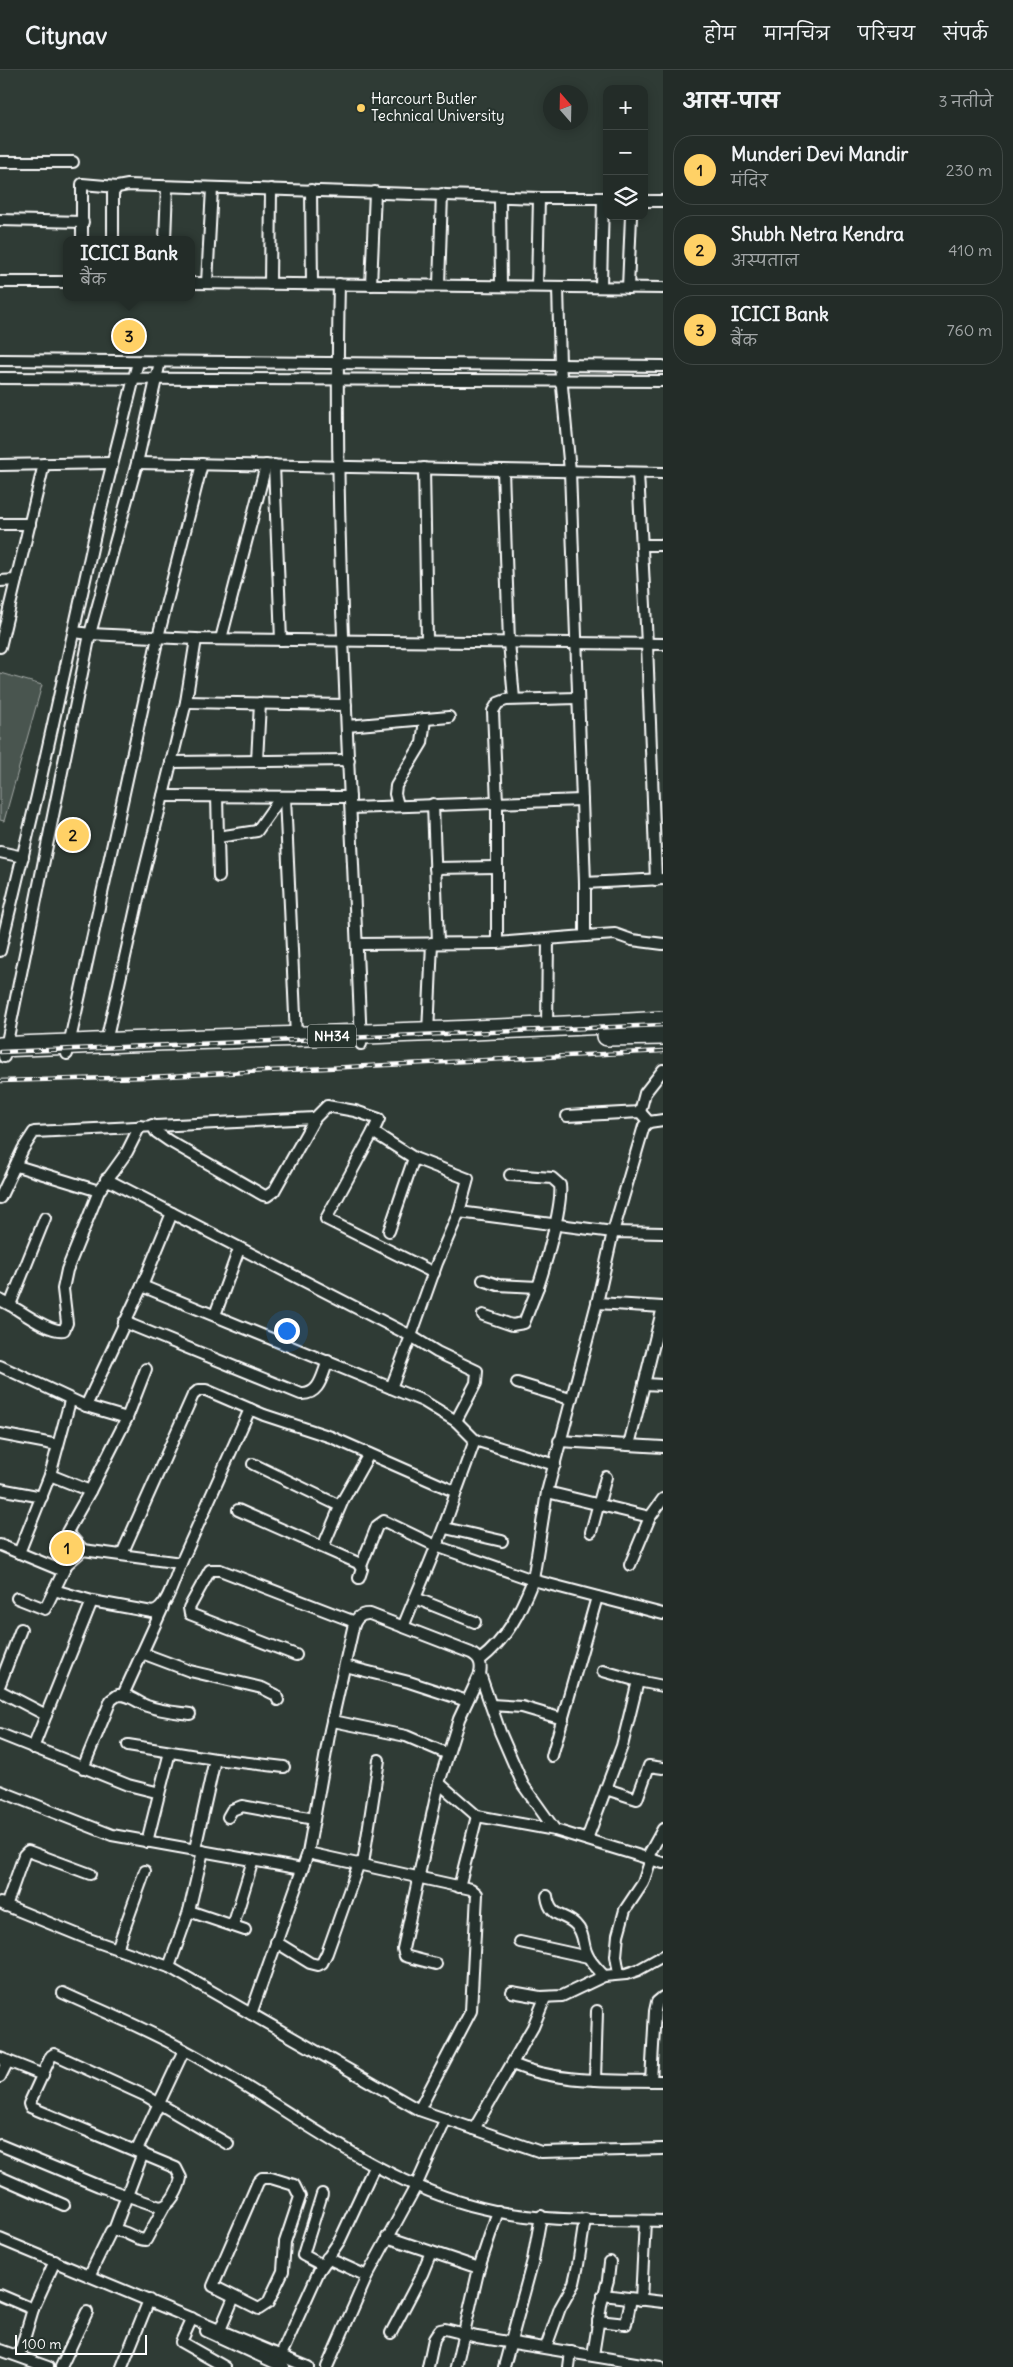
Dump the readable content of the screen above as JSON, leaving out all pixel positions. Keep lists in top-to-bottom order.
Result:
{
  "streets": {
    "highway": ["NH34"]
  },
  "places": ["Harcourt Butler Technical University"],
  "scale_bar": "100 m",
  "north": "top",
  "page": {
    "header": "Citynav",
    "nav": [
      "होम",
      "मानचित्र",
      "परिचय",
      "संपर्क"
    ],
    "heading": ["आस-पास", "3 नतीजे"],
    "map_buttons": ["+", "−"],
    "list": [
      {
        "mark": "1",
        "name": "Munderi Devi Mandir",
        "note": "मंदिर",
        "value": "230 m"
      },
      {
        "mark": "2",
        "name": "Shubh Netra Kendra",
        "note": "अस्पताल",
        "value": "410 m"
      },
      {
        "mark": "3",
        "name": "ICICI Bank",
        "note": "बैंक",
        "value": "760 m"
      }
    ],
    "popup": ["ICICI Bank", "बैंक"],
    "pins": ["3", "2", "1"],
    "scale": "100 m"
  }
}
